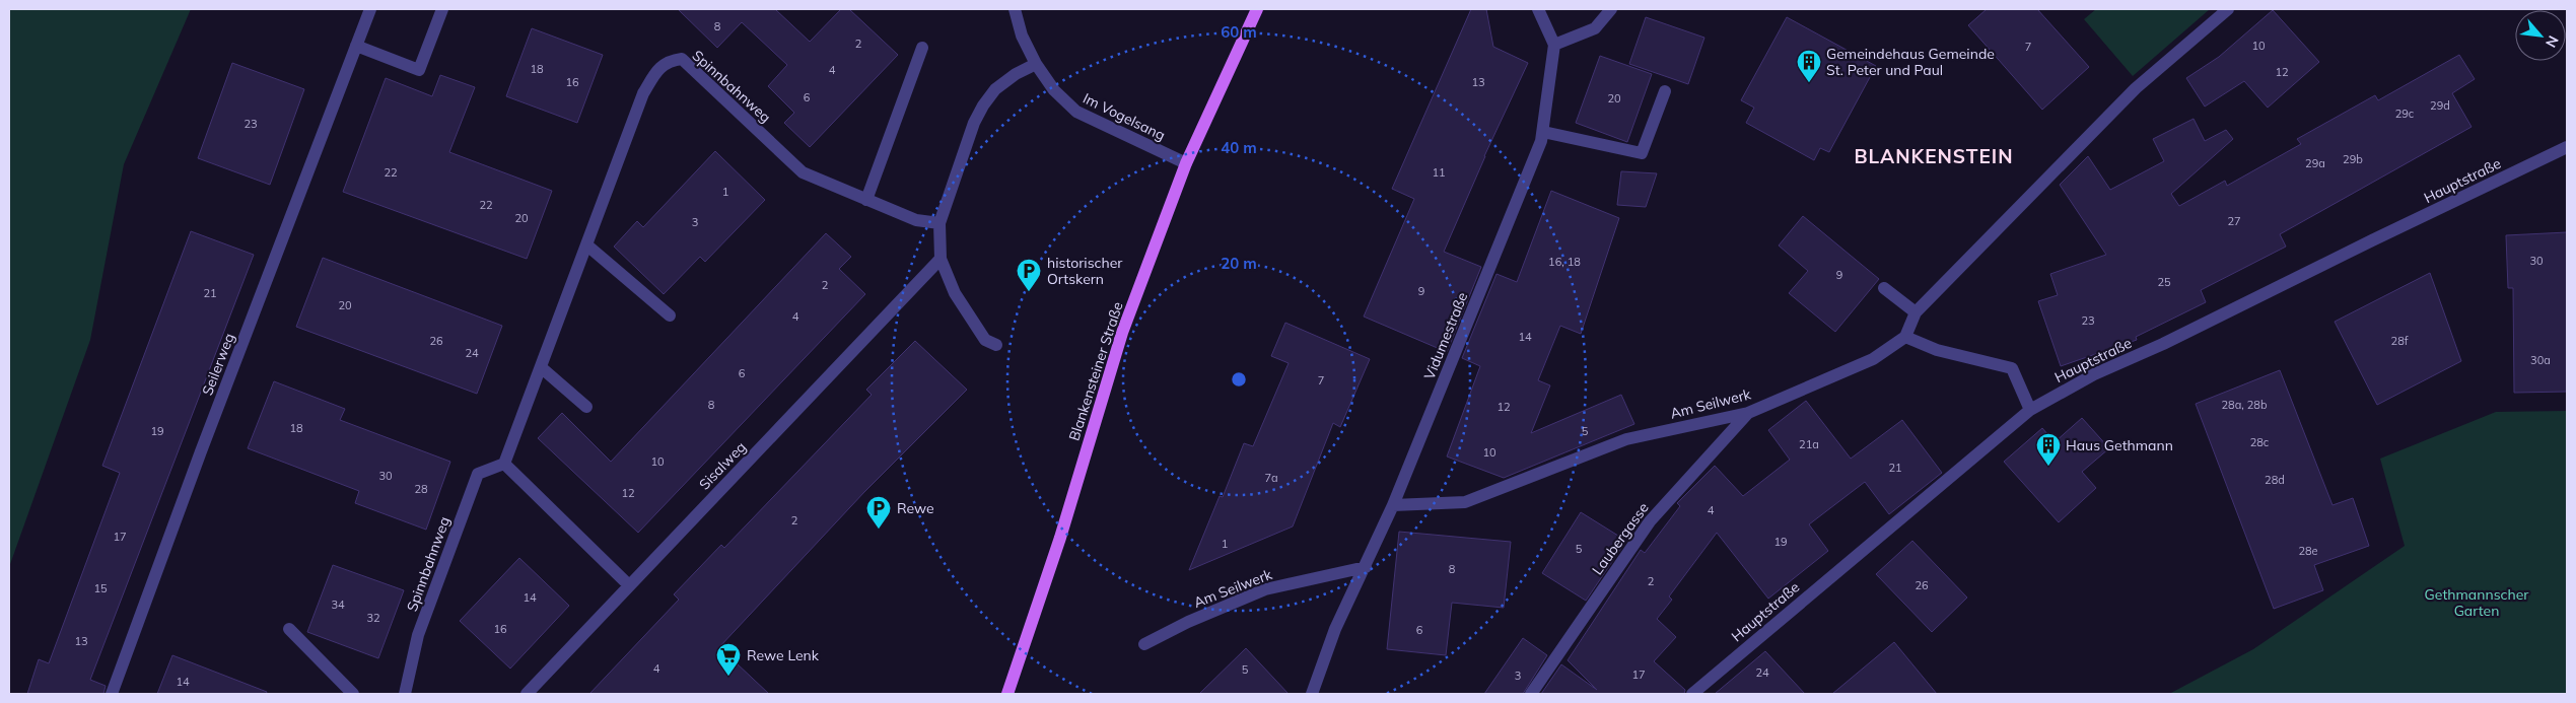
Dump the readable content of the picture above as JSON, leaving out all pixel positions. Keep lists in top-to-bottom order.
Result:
{
  "streets": {
    "main road": ["Blankensteiner Straße"],
    "street": [
      "Spinnbahnweg",
      "Im Vogelsang",
      "Hauptstraße",
      "Vidumestraße",
      "Seilerweg",
      "Am Seilwerk",
      "Sisalweg",
      "Laubergasse"
    ]
  },
  "crossings": [
    ["Im Vogelsang", "Blankensteiner Straße"],
    ["Vidumestraße", "Am Seilwerk"],
    ["Am Seilwerk", "Laubergasse"]
  ],
  "districts": ["BLANKENSTEIN"],
  "parks": ["Gethmannscher Garten"],
  "places": {
    "building": ["Gemeindehaus Gemeinde St. Peter und Paul", "Haus Gethmann"],
    "parking": ["historischer Ortskern", "Rewe"],
    "supermarket": ["Rewe Lenk"]
  },
  "house_numbers": [
    "8",
    "2",
    "10",
    "7",
    "18",
    "4",
    "12",
    "16",
    "13",
    "6",
    "20",
    "29d",
    "29c",
    "23",
    "29b",
    "29a",
    "22",
    "11",
    "1",
    "22",
    "20",
    "27",
    "3",
    "30",
    "16, 18",
    "9",
    "25",
    "2",
    "9",
    "21",
    "20",
    "4",
    "23",
    "14",
    "26",
    "28f",
    "24",
    "30a",
    "6",
    "7",
    "8",
    "28a, 28b",
    "12",
    "18",
    "19",
    "5",
    "28c",
    "21a",
    "10",
    "10",
    "21",
    "30",
    "7a",
    "28d",
    "28",
    "12",
    "4",
    "2",
    "17",
    "19",
    "1",
    "5",
    "28e",
    "8",
    "2",
    "26",
    "15",
    "14",
    "34",
    "32",
    "16",
    "6",
    "13",
    "4",
    "5",
    "24",
    "17",
    "3",
    "14"
  ],
  "north": "bottom right",
  "rings": ["60 m", "40 m", "20 m"]
}
